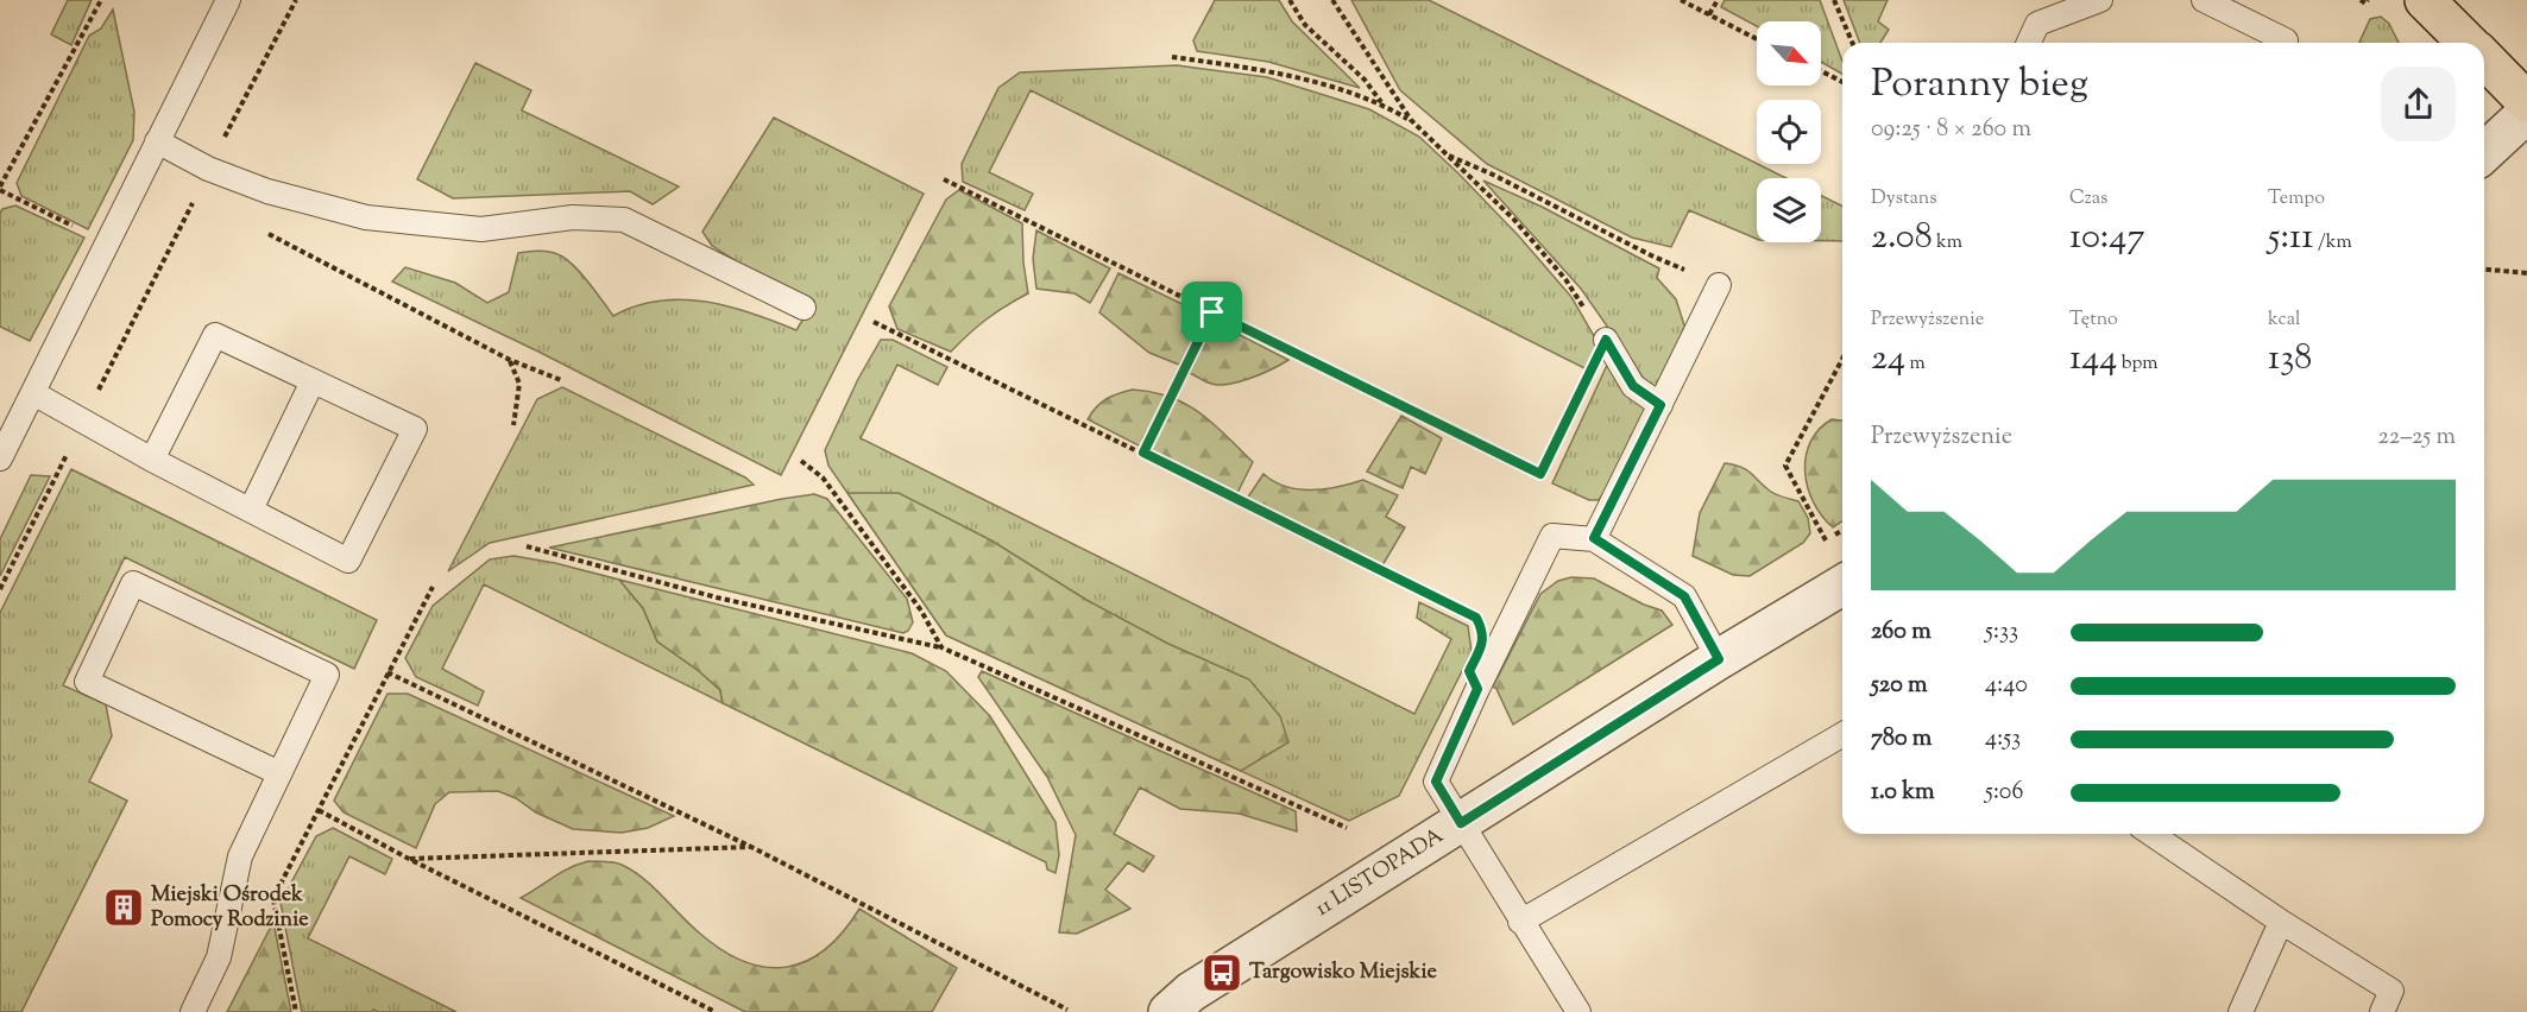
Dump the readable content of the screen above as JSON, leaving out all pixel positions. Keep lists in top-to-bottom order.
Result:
{
  "streets": {
    "street": ["11 LISTOPADA"]
  },
  "places": {
    "building": ["Miejski Ośrodek Pomocy Rodzinie"],
    "bus stop": ["Targowisko Miejskie"]
  },
  "north": "bottom right",
  "page": {
    "heading": ["Poranny bieg", "09:25 · 8 × 260 m"],
    "stats": [
      ["Dystans", "2.08 km"],
      ["Czas", "10:47"],
      ["Tempo", "5:11 /km"],
      ["Przewyższenie", "24 m"],
      ["Tętno", "144 bpm"],
      ["kcal", "138"]
    ],
    "chart": ["Przewyższenie", "22–25 m"],
    "list": [
      {
        "name": "260 m",
        "note": "5:33"
      },
      {
        "name": "520 m",
        "note": "4:40"
      },
      {
        "name": "780 m",
        "note": "4:53"
      },
      {
        "name": "1.0 km",
        "note": "5:06"
      }
    ]
  }
}
